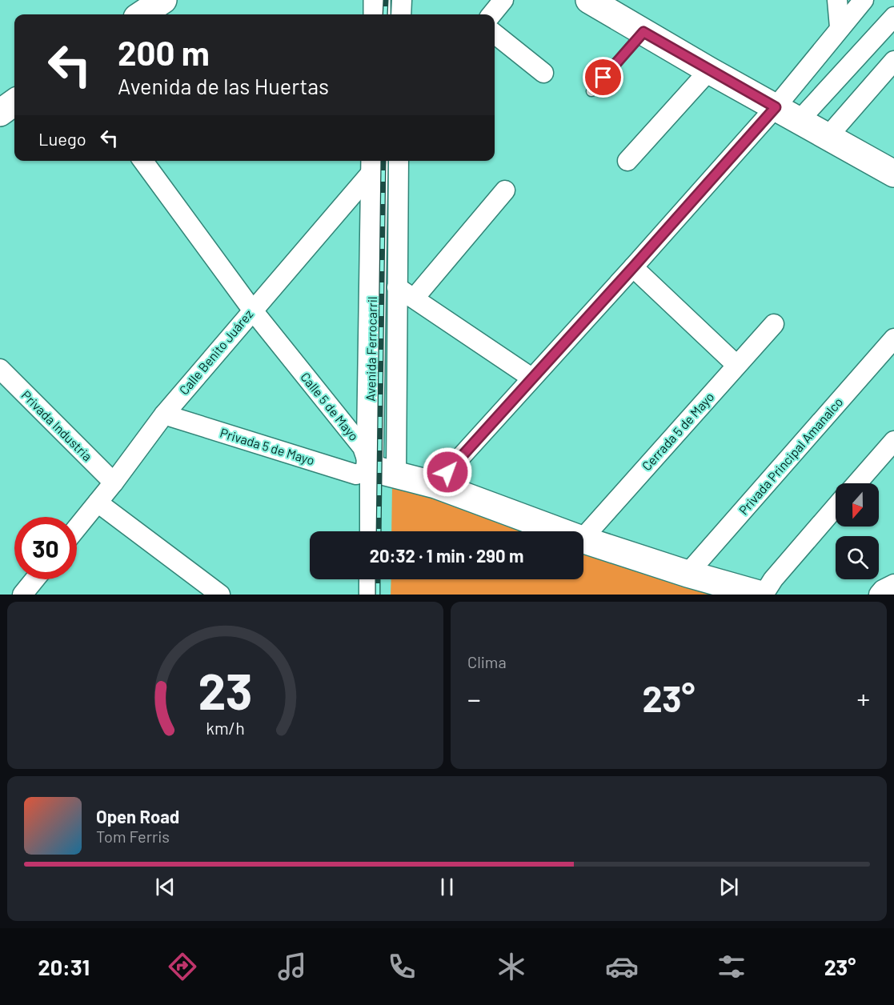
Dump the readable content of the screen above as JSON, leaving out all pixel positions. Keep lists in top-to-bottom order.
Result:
{
  "streets": {
    "street": [
      "Avenida Ferrocarril",
      "Calle Benito Juárez",
      "Calle 5 de Mayo",
      "Privada Industria",
      "Cerrada 5 de Mayo",
      "Privada 5 de Mayo",
      "Privada Principal Amanalco"
    ]
  },
  "crossings": [
    ["Avenida Ferrocarril", "Calle Benito Juárez"],
    ["Avenida Ferrocarril", "Calle 5 de Mayo"],
    ["Avenida Ferrocarril", "Privada 5 de Mayo"],
    ["Calle Benito Juárez", "Calle 5 de Mayo"],
    ["Calle Benito Juárez", "Privada Industria"],
    ["Calle Benito Juárez", "Privada 5 de Mayo"],
    ["Calle 5 de Mayo", "Privada 5 de Mayo"]
  ],
  "north": "bottom",
  "page": {
    "turn": ["200 m", "Avenida de las Huertas"],
    "then": "Luego",
    "limit": "30",
    "trip": "20:32 · 1 min · 290 m",
    "tile": "Clima",
    "heat": ["−", "23°", "+"],
    "song": ["Open Road", "Tom Ferris"],
    "tabs": ["20:31", "23°"],
    "gauge": ["23", "km/h"]
  }
}
